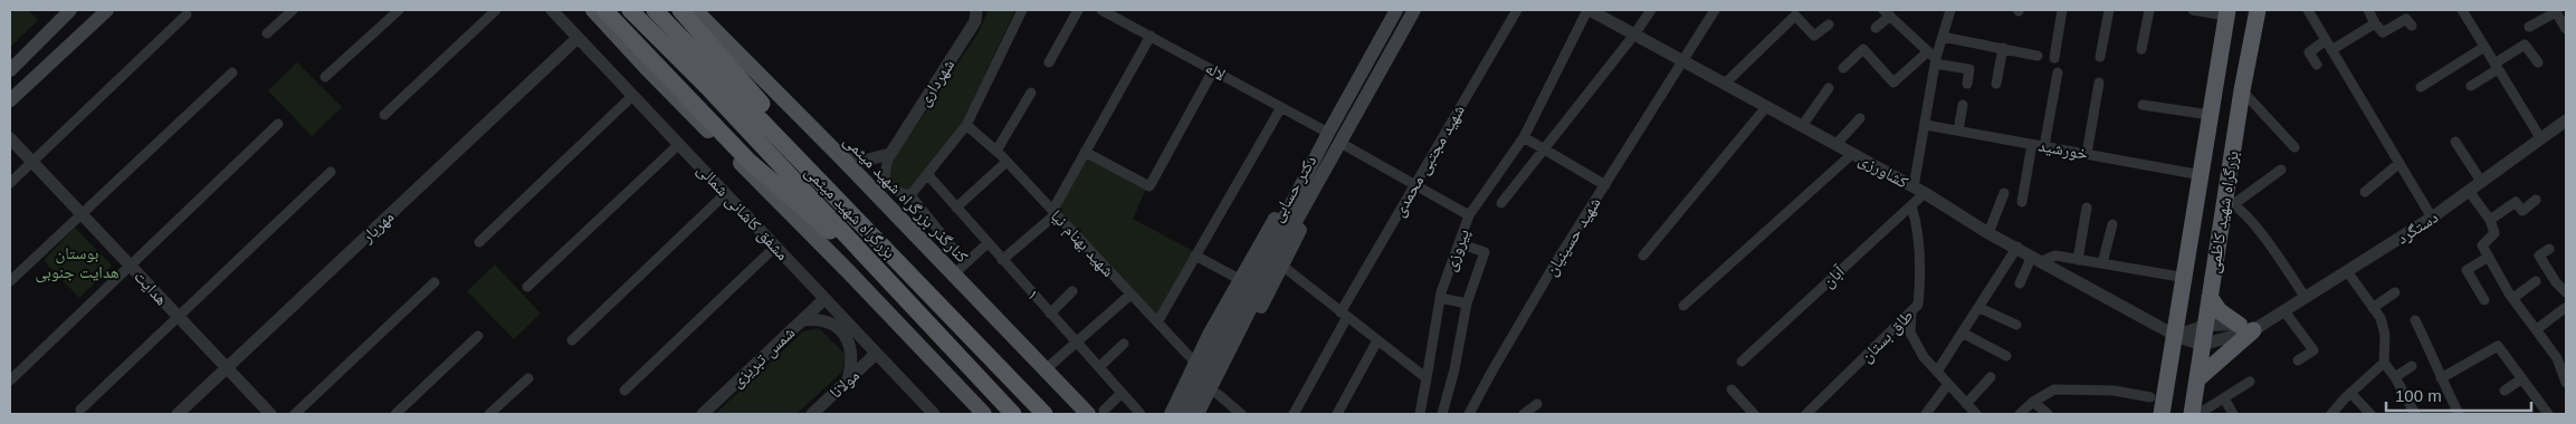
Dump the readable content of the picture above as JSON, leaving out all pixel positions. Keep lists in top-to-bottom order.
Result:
{
  "streets": {
    "highway": ["بزرگراه شهید میثمی", "بزرگراه شهید کاظمی"],
    "main road": ["دکتر حسابی", "کنارگذر بزرگراه شهید میثمی"],
    "street": [
      "لاله",
      "شهرداری",
      "خورشید",
      "شهید مجتبی محمدی",
      "کشاورزی",
      "مشفق کاشانی شمالی",
      "مهریار",
      "دستگرد",
      "شهید حسینیان",
      "شهید بهنام نیا",
      "پیروزی",
      "آبان",
      "هدایت",
      "۱",
      "طاق بستان",
      "شمس تبریزی",
      "مولانا"
    ]
  },
  "crossings": [
    ["لاله", "دکتر حسابی"],
    ["خورشید", "بزرگراه شهید کاظمی"],
    ["کشاورزی", "بزرگراه شهید کاظمی"],
    ["کشاورزی", "دستگرد"],
    ["کشاورزی", "شهید حسینیان"],
    ["کشاورزی", "پیروزی"],
    ["کشاورزی", "آبان"],
    ["مشفق کاشانی شمالی", "مهریار"],
    ["مشفق کاشانی شمالی", "شمس تبریزی"],
    ["مشفق کاشانی شمالی", "مولانا"],
    ["بزرگراه شهید کاظمی", "دستگرد"],
    ["مهریار", "هدایت"],
    ["آبان", "طاق بستان"]
  ],
  "parks": ["بوستان هدایت جنوبی"],
  "scale_bar": "100 m"
}
